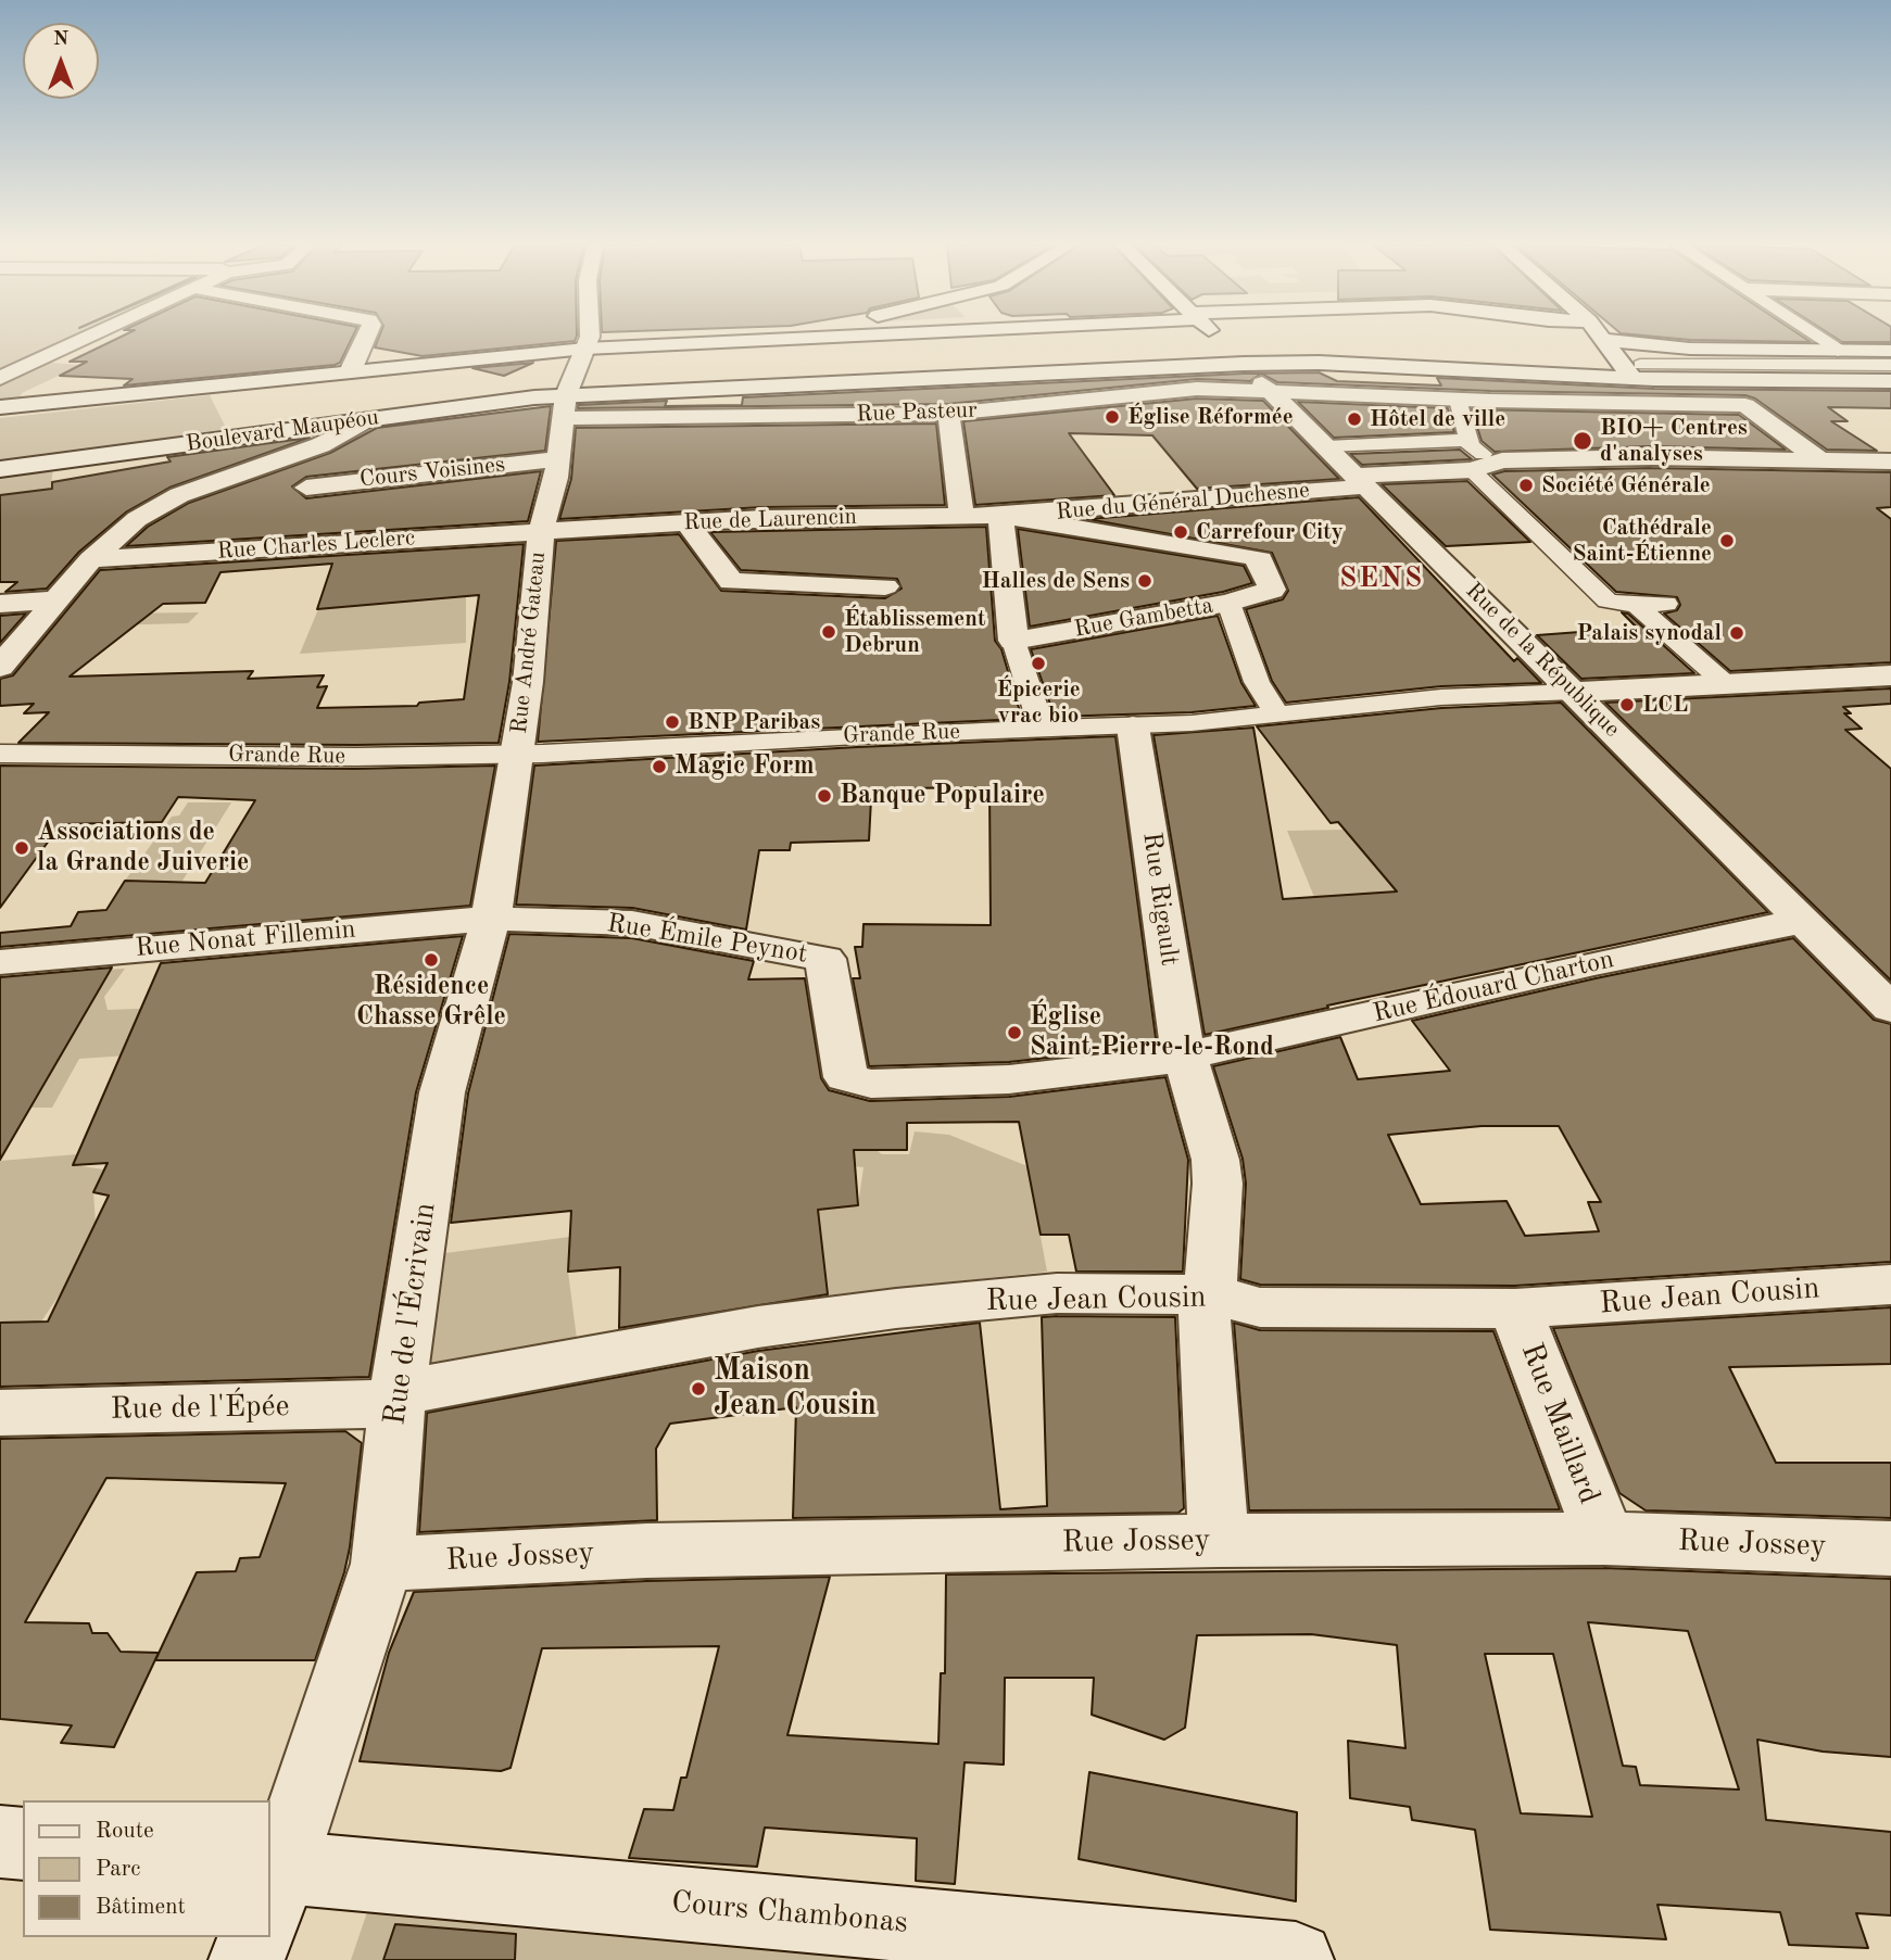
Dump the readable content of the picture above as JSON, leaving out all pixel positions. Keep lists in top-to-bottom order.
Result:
{
  "streets": {
    "street": [
      "Rue Pasteur",
      "Boulevard Maupéou",
      "Cours Voisines",
      "Rue du Général Duchesne",
      "Rue de Laurencin",
      "Rue Charles Leclerc",
      "Rue Gambetta",
      "Rue André Gateau",
      "Rue de la République",
      "Grande Rue",
      "Rue Rigault",
      "Rue Nonat Fillemin",
      "Rue Émile Peynot",
      "Rue Édouard Charton",
      "Rue Jean Cousin",
      "Rue de l'Écrivain",
      "Rue de l'Épée",
      "Rue Maillard",
      "Rue Jossey",
      "Cours Chambonas"
    ]
  },
  "crossings": [
    ["Rue Pasteur", "Boulevard Maupéou"],
    ["Rue Pasteur", "Rue du Général Duchesne"],
    ["Rue Pasteur", "Rue André Gateau"],
    ["Rue Pasteur", "Rue de la République"],
    ["Boulevard Maupéou", "Rue André Gateau"],
    ["Cours Voisines", "Rue André Gateau"],
    ["Rue du Général Duchesne", "Rue de Laurencin"],
    ["Rue du Général Duchesne", "Rue Gambetta"],
    ["Rue du Général Duchesne", "Rue de la République"],
    ["Rue de Laurencin", "Rue Charles Leclerc"],
    ["Rue de Laurencin", "Rue Gambetta"],
    ["Rue de Laurencin", "Rue André Gateau"],
    ["Rue Charles Leclerc", "Rue André Gateau"],
    ["Rue André Gateau", "Grande Rue"],
    ["Rue André Gateau", "Rue de l'Écrivain"],
    ["Rue de la République", "Grande Rue"],
    ["Rue de la République", "Rue Édouard Charton"],
    ["Grande Rue", "Rue Rigault"],
    ["Grande Rue", "Rue de l'Écrivain"],
    ["Rue Rigault", "Rue Émile Peynot"],
    ["Rue Rigault", "Rue Édouard Charton"],
    ["Rue Rigault", "Rue Jean Cousin"],
    ["Rue Rigault", "Rue Jossey"],
    ["Rue Nonat Fillemin", "Rue Émile Peynot"],
    ["Rue Nonat Fillemin", "Rue de l'Écrivain"],
    ["Rue Émile Peynot", "Rue Édouard Charton"],
    ["Rue Émile Peynot", "Rue de l'Écrivain"],
    ["Rue Jean Cousin", "Rue de l'Écrivain"],
    ["Rue Jean Cousin", "Rue de l'Épée"],
    ["Rue Jean Cousin", "Rue Maillard"],
    ["Rue de l'Écrivain", "Rue de l'Épée"],
    ["Rue de l'Écrivain", "Rue Jossey"],
    ["Rue de l'Écrivain", "Cours Chambonas"],
    ["Rue Maillard", "Rue Jossey"]
  ],
  "districts": ["SENS"],
  "places": [
    "Église Réformée",
    "Hôtel de ville",
    "BIO+ Centres d'analyses",
    "Société Générale",
    "Carrefour City",
    "Cathédrale Saint-Étienne",
    "Halles de Sens",
    "Établissement Debrun",
    "Palais synodal",
    "Épicerie vrac bio",
    "LCL",
    "BNP Paribas",
    "Magic Form",
    "Banque Populaire",
    "Associations de la Grande Juiverie",
    "Résidence Chasse Grêle",
    "Église Saint-Pierre-le-Rond",
    "Maison Jean Cousin"
  ],
  "legend": ["Route", "Parc", "Bâtiment"],
  "north": "top"
}
